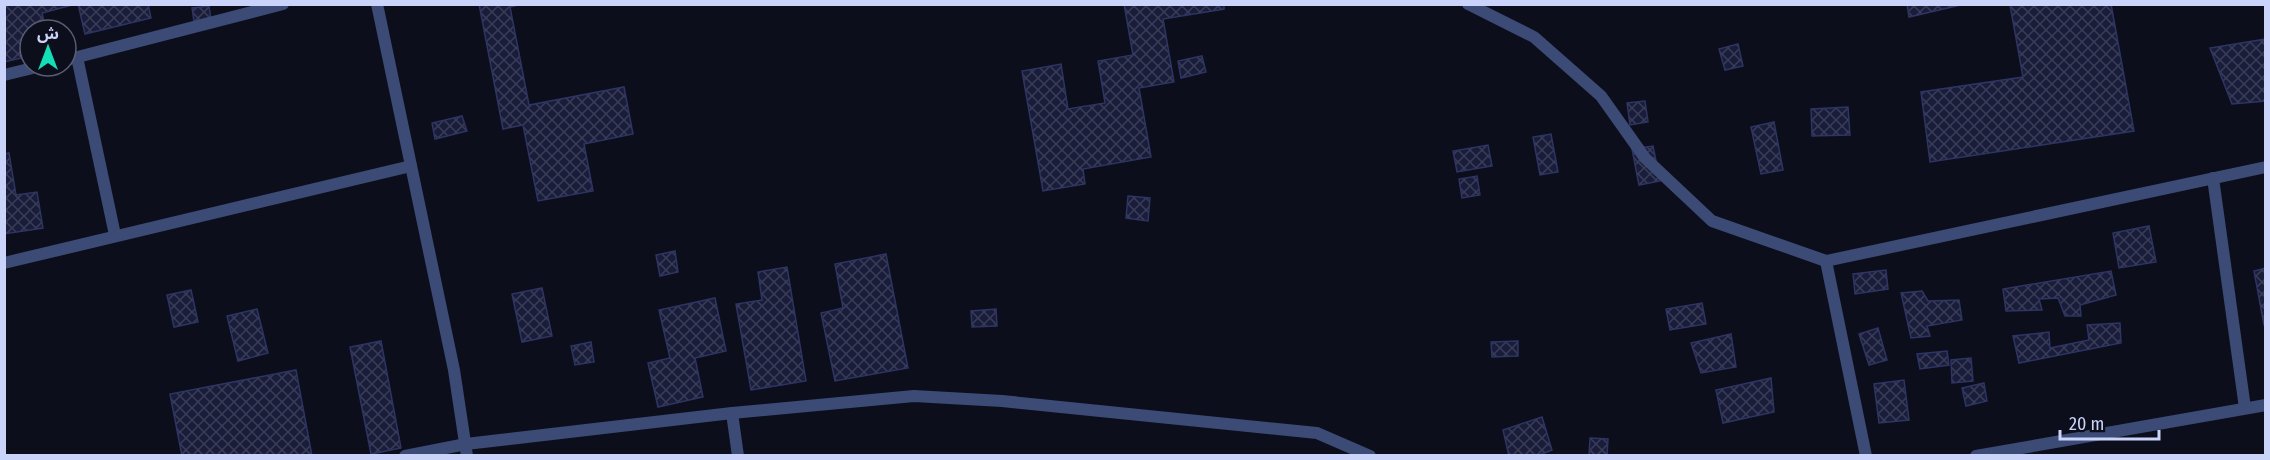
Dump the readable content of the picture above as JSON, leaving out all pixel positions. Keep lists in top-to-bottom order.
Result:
{
  "scale_bar": "20 m",
  "north": "top"
}
